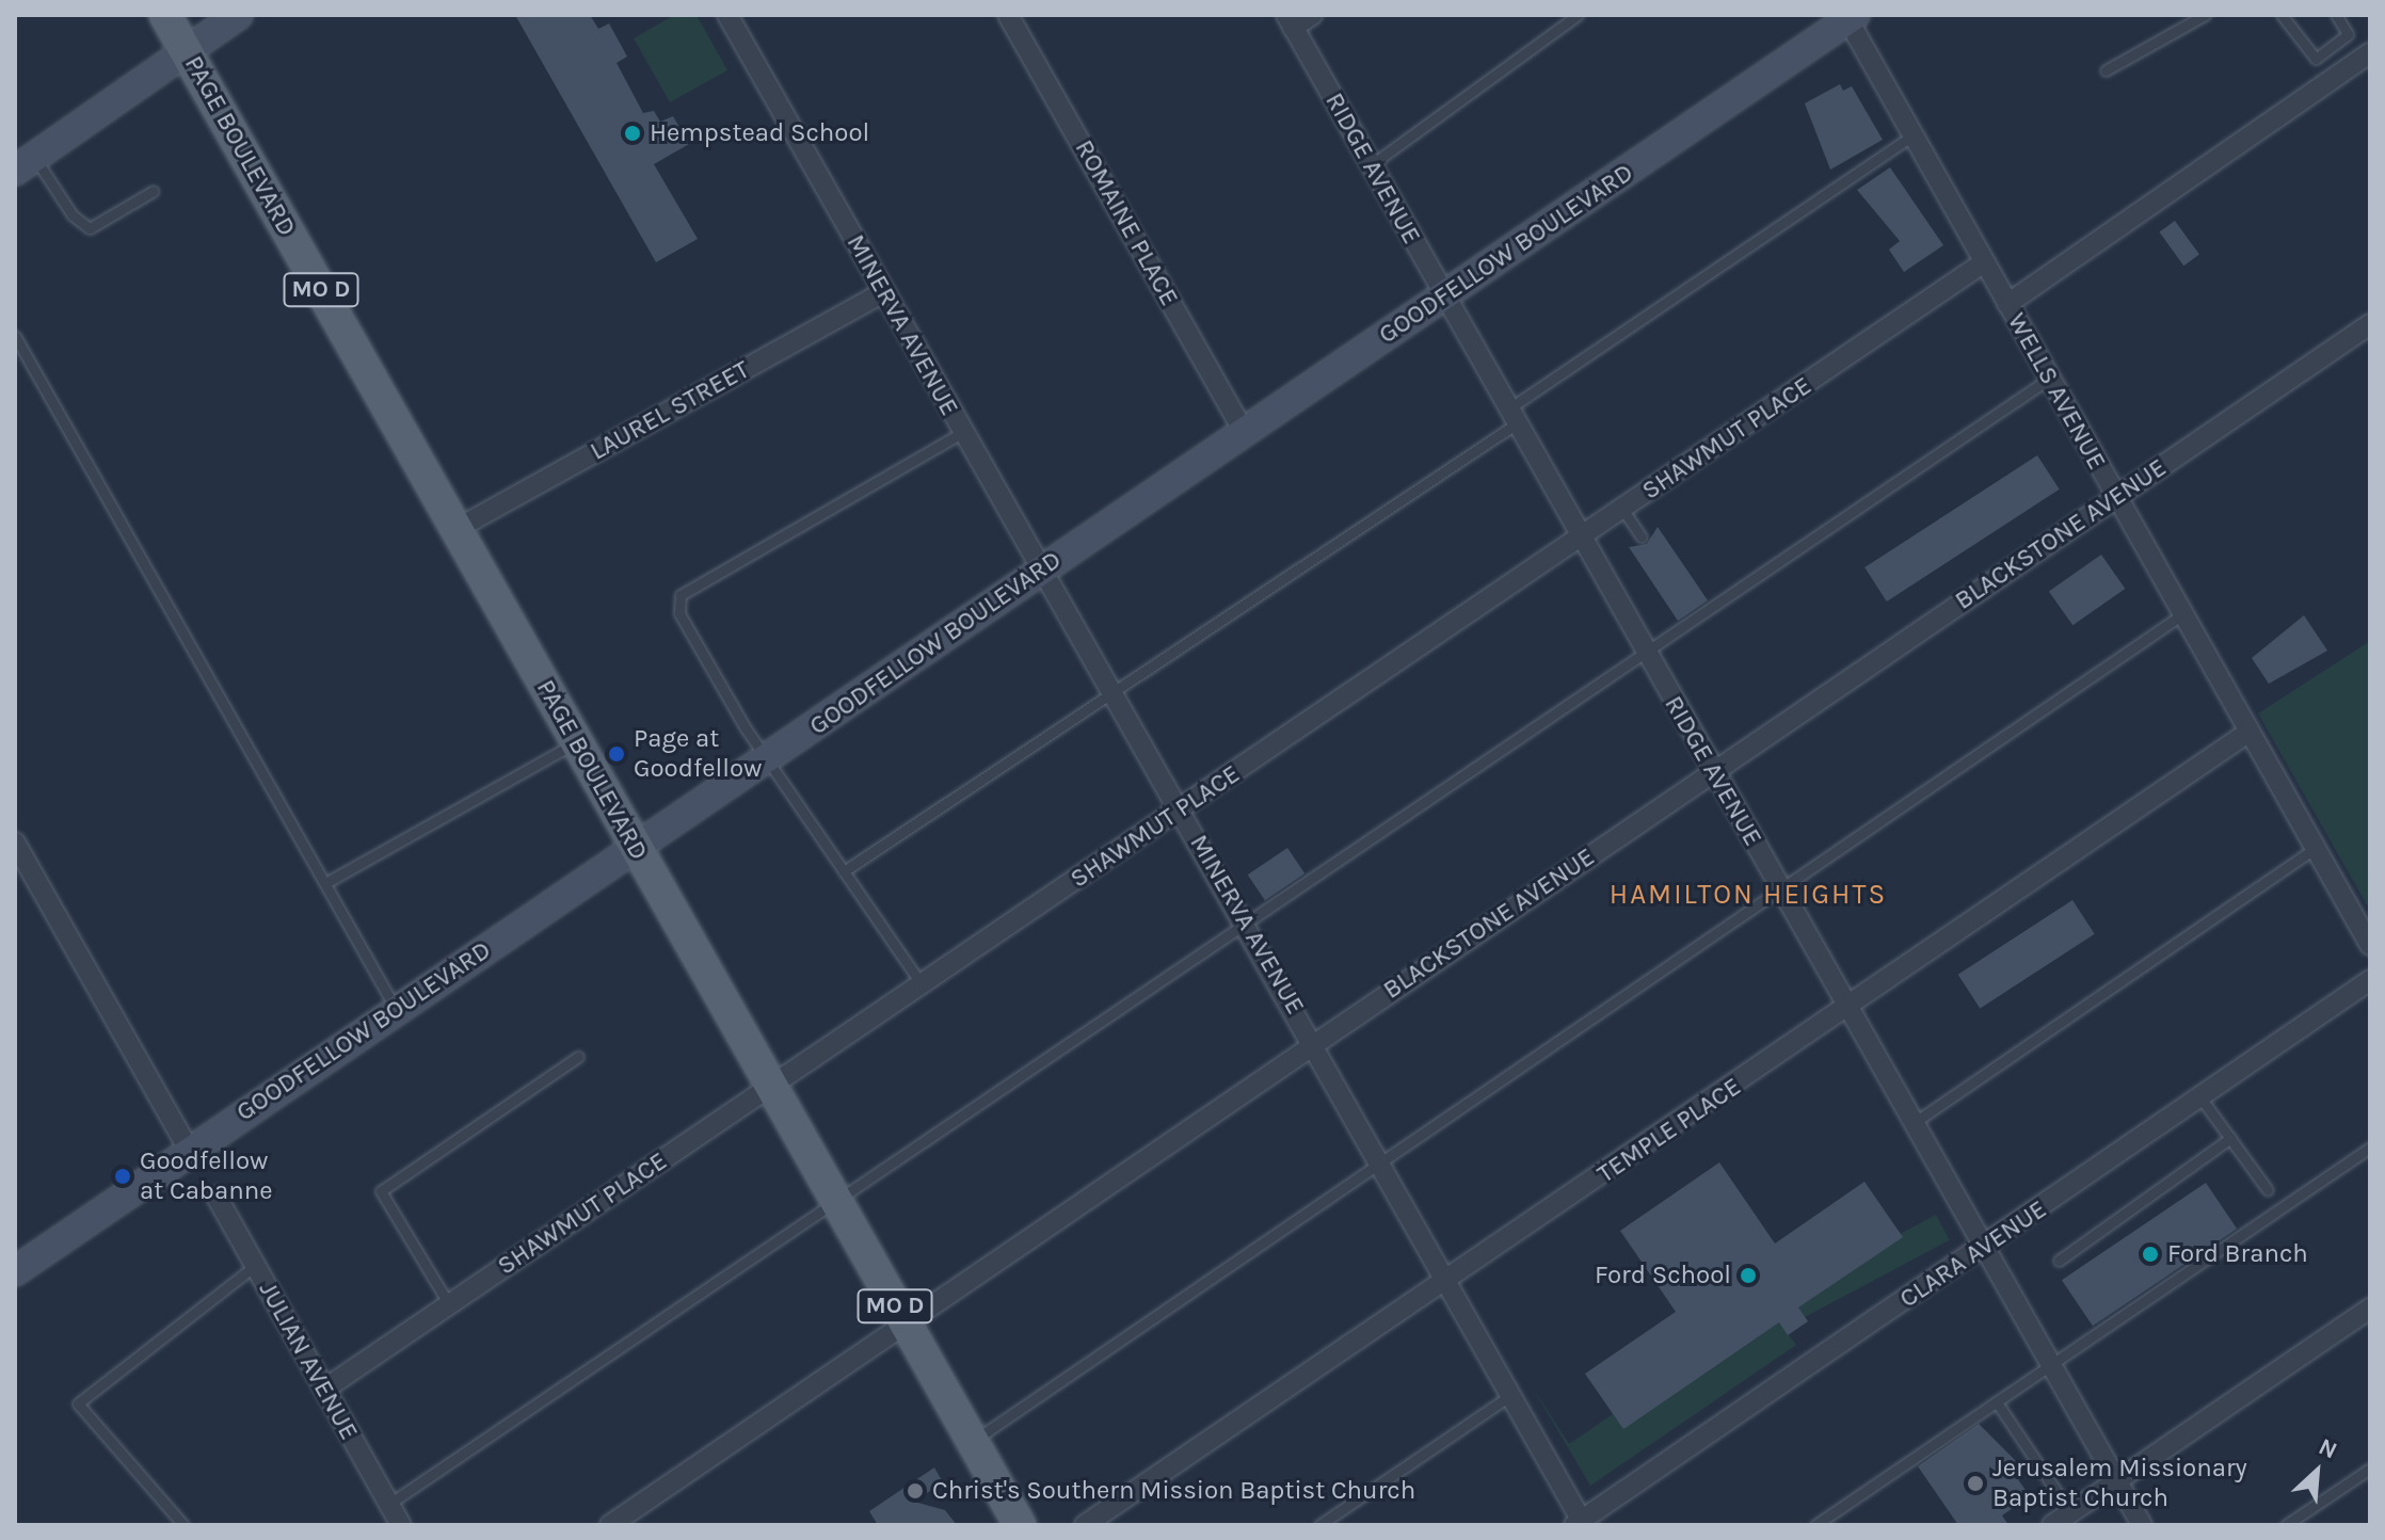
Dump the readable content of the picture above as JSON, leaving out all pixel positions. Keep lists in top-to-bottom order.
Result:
{
  "streets": {
    "main road": ["PAGE BOULEVARD", "GOODFELLOW BOULEVARD", "MO D"],
    "street": [
      "RIDGE AVENUE",
      "ROMAINE PLACE",
      "MINERVA AVENUE",
      "WELLS AVENUE",
      "LAUREL STREET",
      "SHAWMUT PLACE",
      "BLACKSTONE AVENUE",
      "TEMPLE PLACE",
      "CLARA AVENUE",
      "JULIAN AVENUE"
    ]
  },
  "crossings": [
    ["PAGE BOULEVARD", "GOODFELLOW BOULEVARD"],
    ["PAGE BOULEVARD", "LAUREL STREET"],
    ["PAGE BOULEVARD", "SHAWMUT PLACE"],
    ["PAGE BOULEVARD", "BLACKSTONE AVENUE"],
    ["RIDGE AVENUE", "GOODFELLOW BOULEVARD"],
    ["RIDGE AVENUE", "SHAWMUT PLACE"],
    ["RIDGE AVENUE", "BLACKSTONE AVENUE"],
    ["RIDGE AVENUE", "TEMPLE PLACE"],
    ["RIDGE AVENUE", "CLARA AVENUE"],
    ["ROMAINE PLACE", "GOODFELLOW BOULEVARD"],
    ["GOODFELLOW BOULEVARD", "MINERVA AVENUE"],
    ["GOODFELLOW BOULEVARD", "WELLS AVENUE"],
    ["MINERVA AVENUE", "LAUREL STREET"],
    ["MINERVA AVENUE", "SHAWMUT PLACE"],
    ["MINERVA AVENUE", "BLACKSTONE AVENUE"],
    ["MINERVA AVENUE", "TEMPLE PLACE"],
    ["MINERVA AVENUE", "CLARA AVENUE"],
    ["WELLS AVENUE", "SHAWMUT PLACE"],
    ["WELLS AVENUE", "BLACKSTONE AVENUE"],
    ["WELLS AVENUE", "TEMPLE PLACE"],
    ["SHAWMUT PLACE", "JULIAN AVENUE"]
  ],
  "districts": ["HAMILTON HEIGHTS"],
  "places": [
    "Hempstead School",
    "Page at Goodfellow",
    "Goodfellow at Cabanne",
    "Ford Branch",
    "Ford School",
    "Jerusalem Missionary Baptist Church",
    "Christ's Southern Mission Baptist Church"
  ],
  "north": "top right"
}
